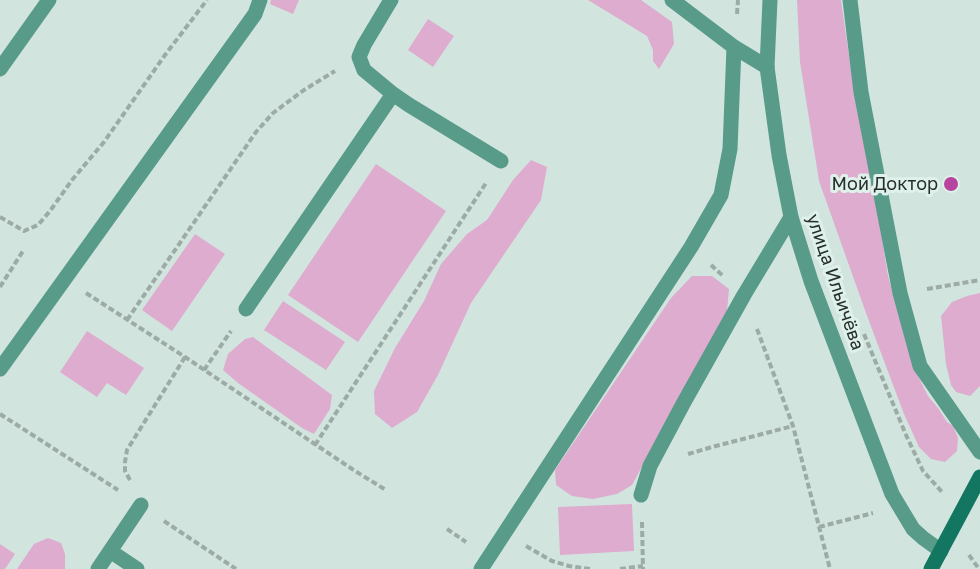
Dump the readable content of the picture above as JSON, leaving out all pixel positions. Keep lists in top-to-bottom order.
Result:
{
  "streets": {
    "street": ["улица Ильичёва"]
  },
  "places": ["Мой Доктор"]
}
